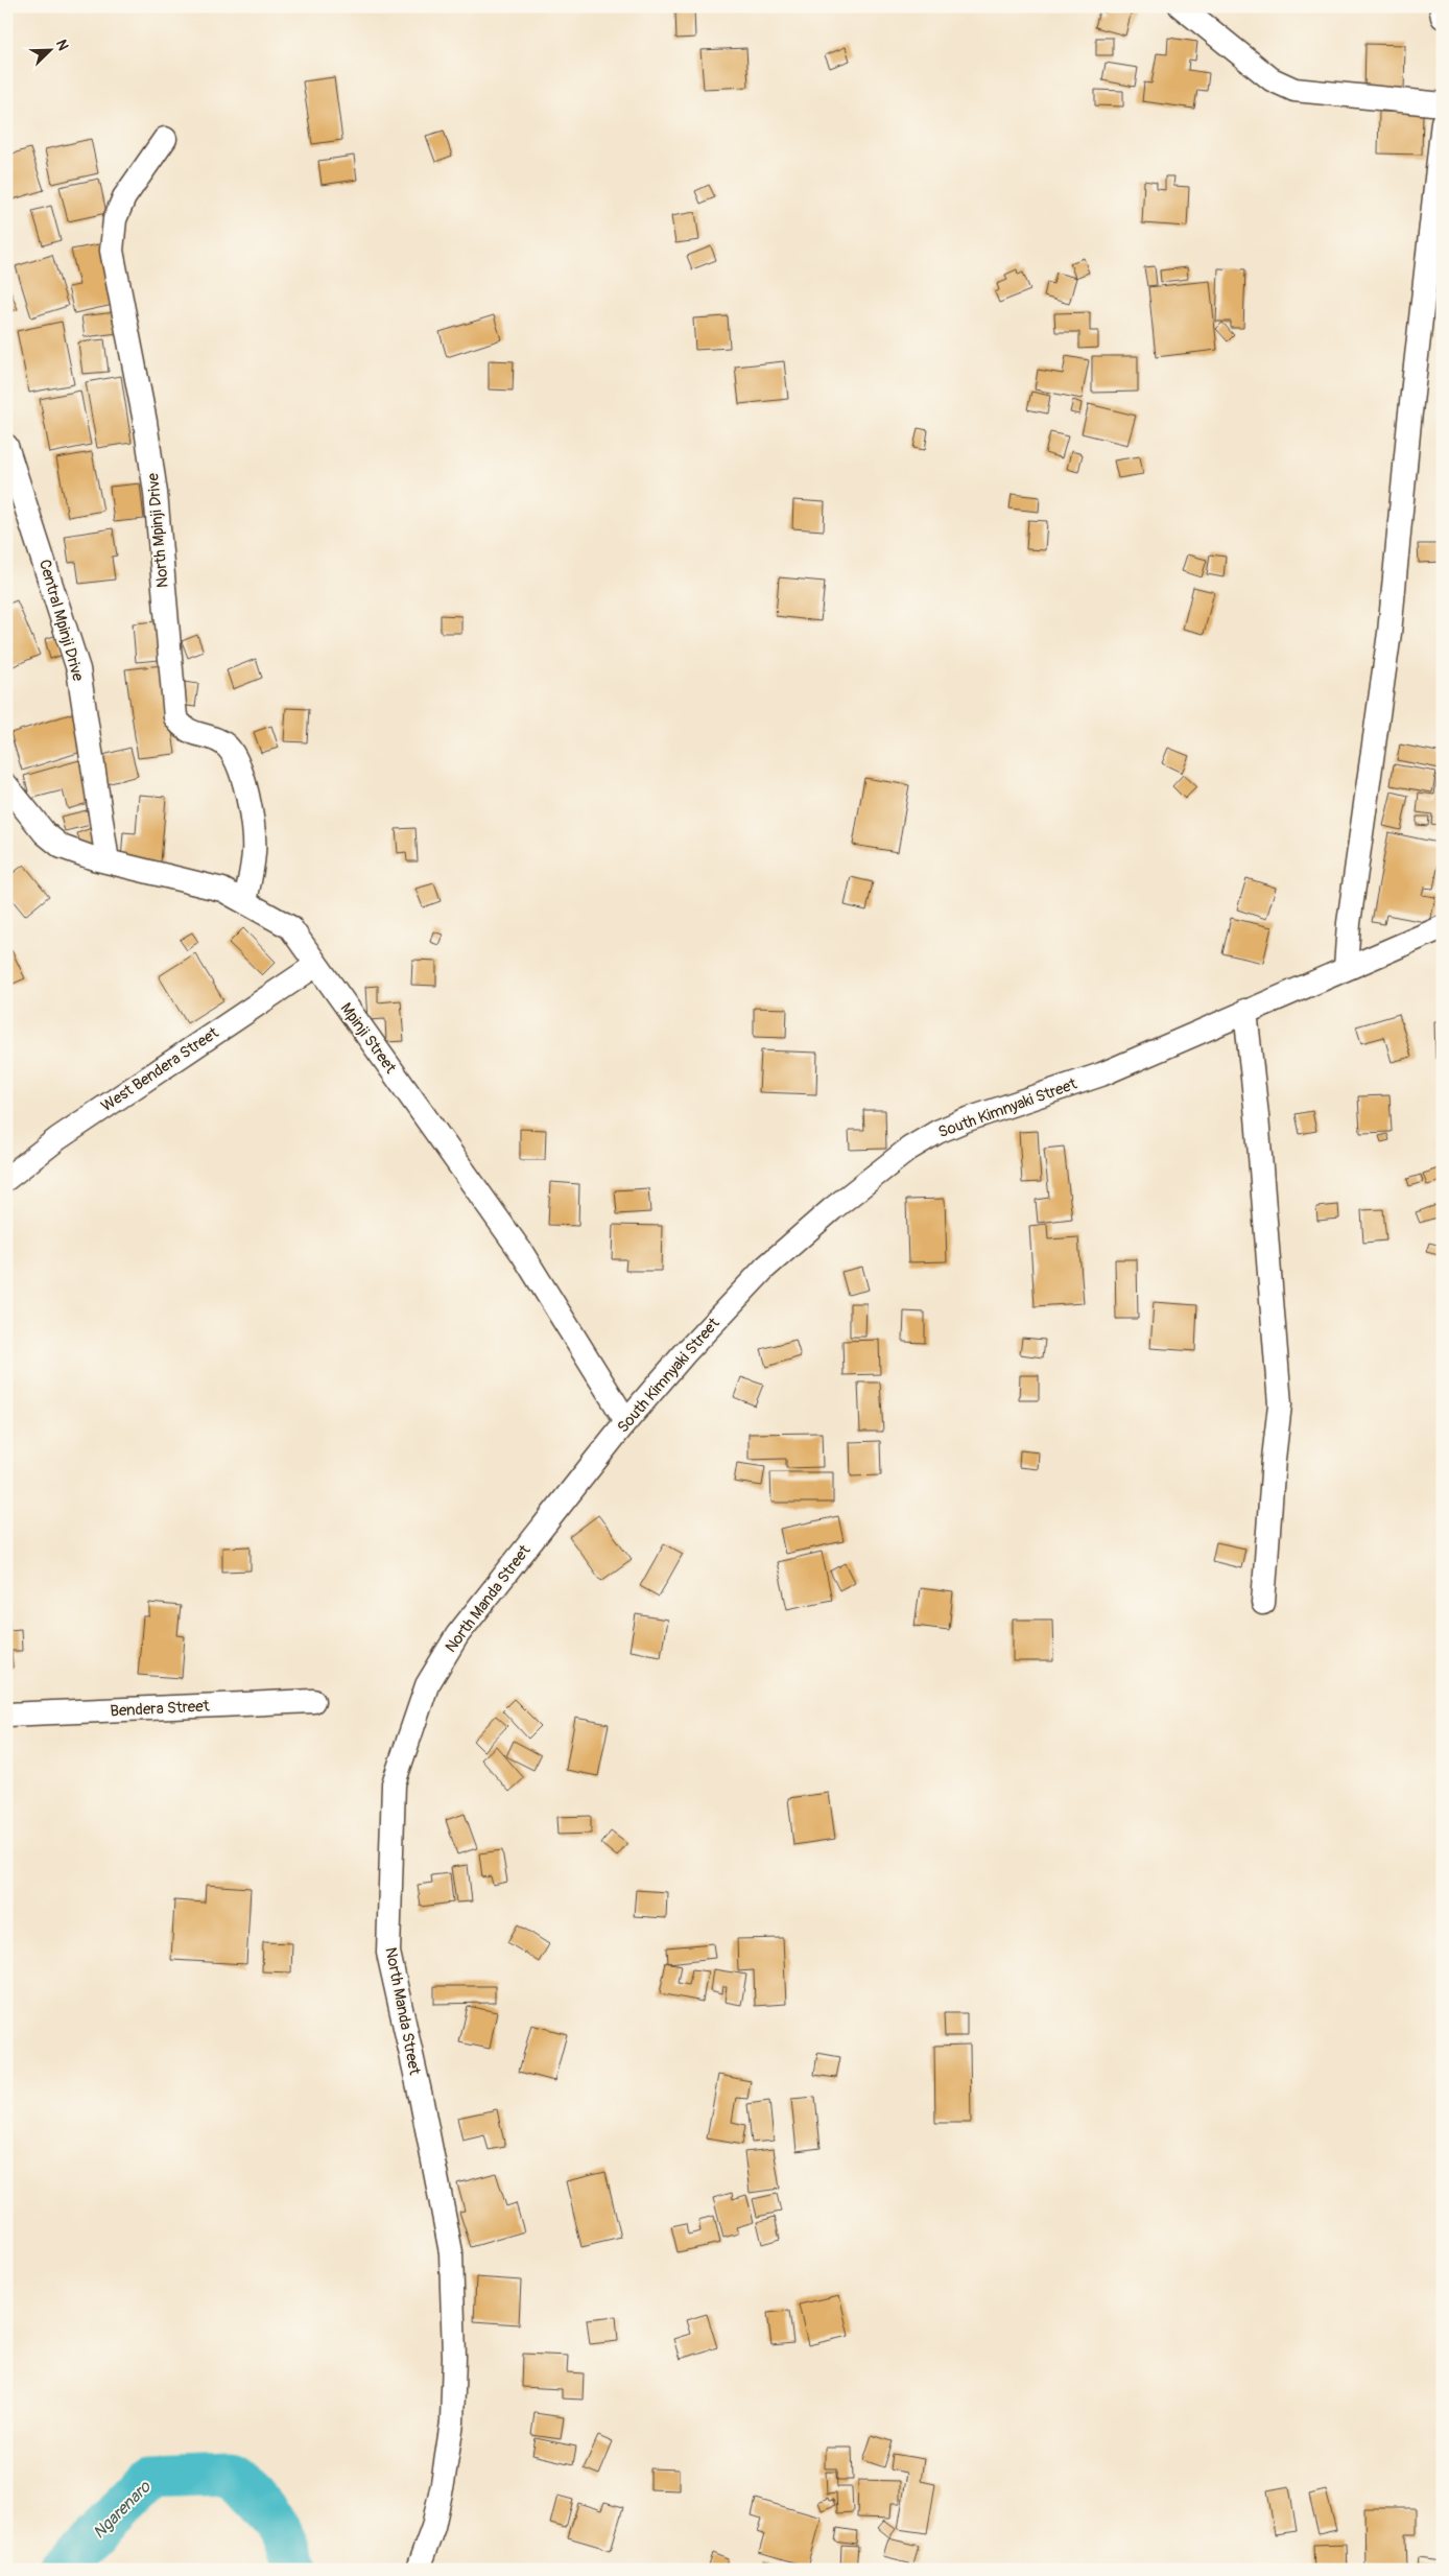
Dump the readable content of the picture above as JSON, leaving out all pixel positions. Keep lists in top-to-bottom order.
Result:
{
  "streets": {
    "street": [
      "North Mpinji Drive",
      "Central Mpinji Drive",
      "Mpinji Street",
      "West Bendera Street",
      "South Kimnyaki Street",
      "North Manda Street",
      "Bendera Street"
    ]
  },
  "crossings": [
    ["North Mpinji Drive", "Mpinji Street"],
    ["Central Mpinji Drive", "Mpinji Street"],
    ["Mpinji Street", "West Bendera Street"],
    ["Mpinji Street", "South Kimnyaki Street"],
    ["South Kimnyaki Street", "North Manda Street"]
  ],
  "water": ["Ngarenaro"],
  "north": "top right"
}
